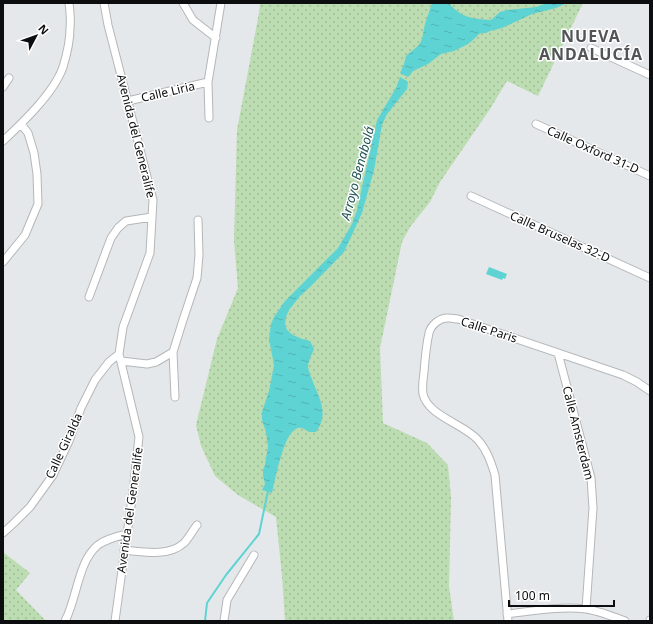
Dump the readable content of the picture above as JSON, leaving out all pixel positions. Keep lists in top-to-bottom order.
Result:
{
  "streets": {
    "street": [
      "Calle Liria",
      "Avenida del Generalife",
      "Calle Oxford 31-D",
      "Calle Bruselas 32-D",
      "Calle Paris",
      "Calle Amsterdam",
      "Calle Giralda"
    ]
  },
  "crossings": [
    ["Calle Liria", "Avenida del Generalife"],
    ["Avenida del Generalife", "Calle Giralda"],
    ["Calle Paris", "Calle Amsterdam"]
  ],
  "districts": ["NUEVA ANDALUCÍA"],
  "water": ["Arroyo Benabolá"],
  "scale_bar": "100 m",
  "north": "top right"
}
